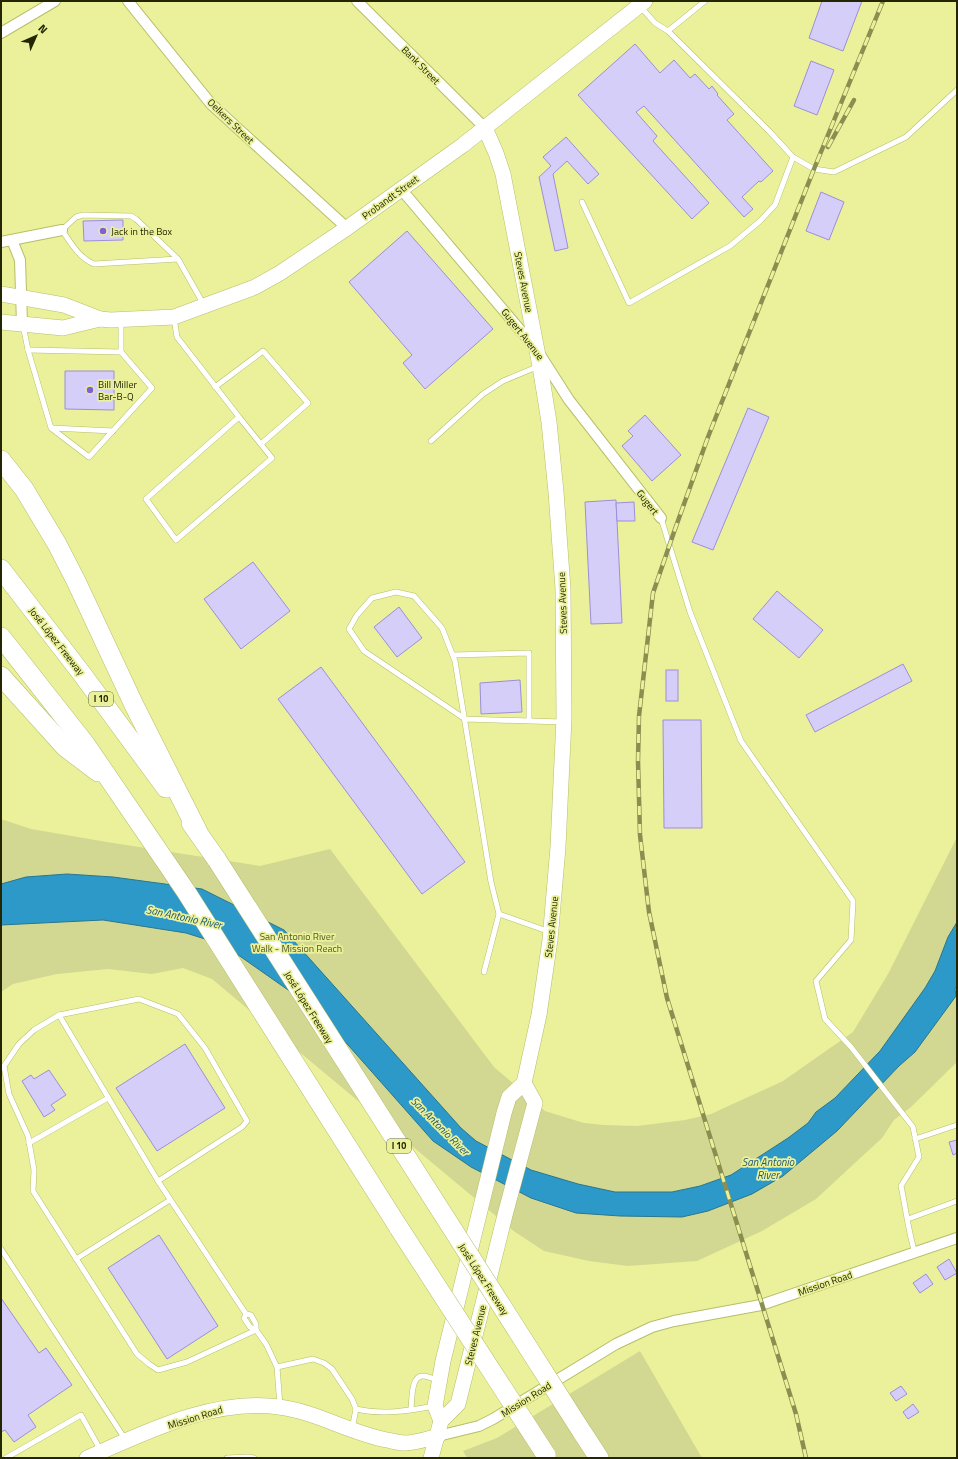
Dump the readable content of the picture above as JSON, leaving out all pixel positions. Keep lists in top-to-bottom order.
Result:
{
  "streets": {
    "highway": ["José López Freeway", "I 10"],
    "main road": ["Probandt Street", "Steves Avenue", "Mission Road"],
    "street": [
      "Bank Street",
      "Oelkers Street",
      "Gugert Avenue",
      "Gugert"
    ]
  },
  "crossings": [
    ["Bank Street", "Probandt Street"],
    ["Bank Street", "Steves Avenue"],
    ["Oelkers Street", "Probandt Street"],
    ["Probandt Street", "Steves Avenue"],
    ["Probandt Street", "Gugert Avenue"],
    ["Steves Avenue", "Gugert Avenue"],
    ["Gugert Avenue", "Gugert"]
  ],
  "water": ["San Antonio River"],
  "parks": ["San Antonio River Walk - Mission Reach"],
  "places": ["Jack in the Box", "Bill Miller Bar-B-Q"],
  "north": "top right"
}
